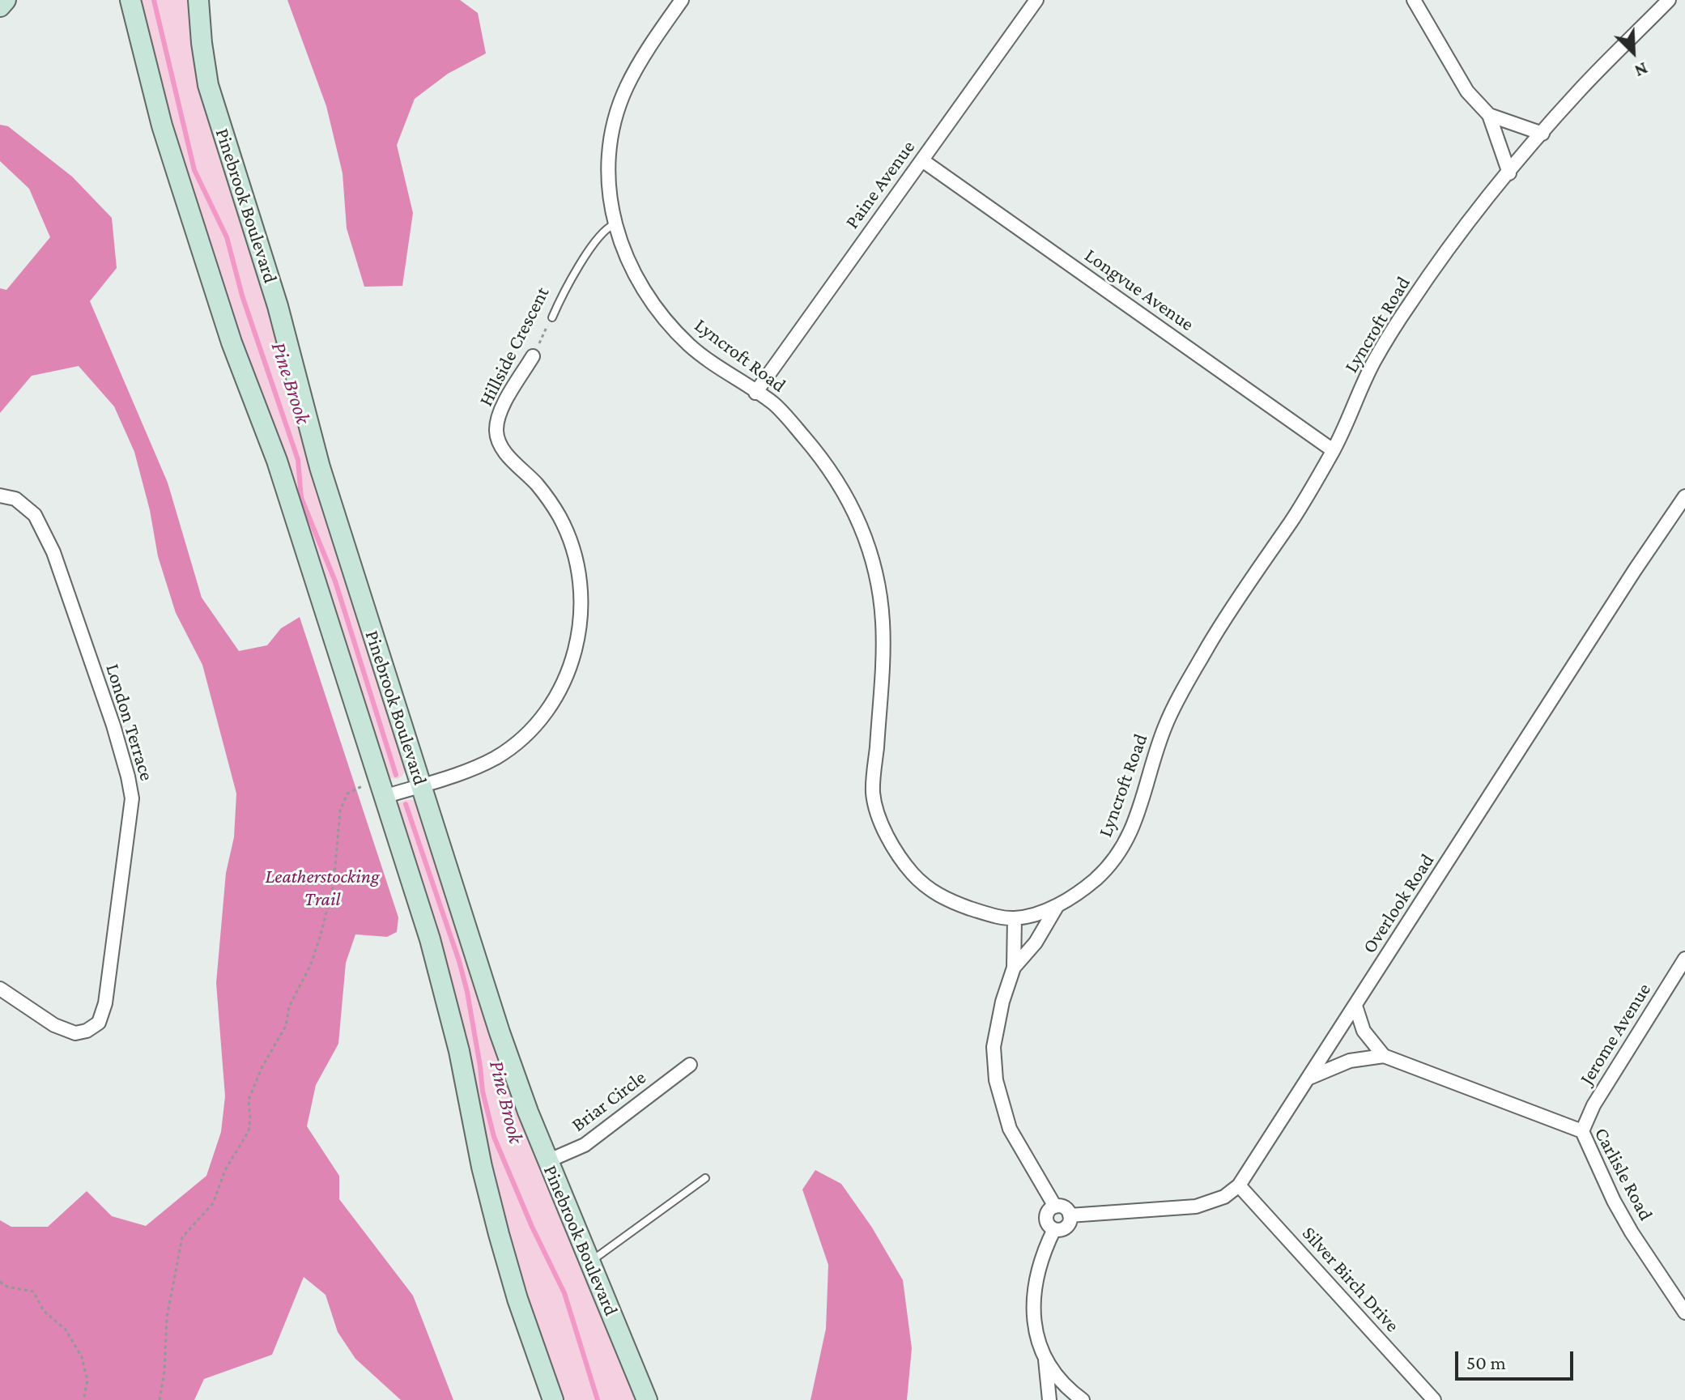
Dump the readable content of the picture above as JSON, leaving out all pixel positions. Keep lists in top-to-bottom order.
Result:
{
  "streets": {
    "street": [
      "Paine Avenue",
      "Pinebrook Boulevard",
      "Longvue Avenue",
      "Lyncroft Road",
      "Hillside Crescent",
      "London Terrace",
      "Overlook Road",
      "Jerome Avenue",
      "Briar Circle",
      "Carlisle Road",
      "Silver Birch Drive"
    ]
  },
  "crossings": [
    ["Paine Avenue", "Longvue Avenue"],
    ["Paine Avenue", "Lyncroft Road"],
    ["Pinebrook Boulevard", "Hillside Crescent"],
    ["Pinebrook Boulevard", "Briar Circle"],
    ["Longvue Avenue", "Lyncroft Road"],
    ["Lyncroft Road", "Hillside Crescent"],
    ["Overlook Road", "Carlisle Road"],
    ["Overlook Road", "Silver Birch Drive"],
    ["Jerome Avenue", "Carlisle Road"]
  ],
  "water": ["Pine Brook"],
  "parks": ["Leatherstocking Trail"],
  "scale_bar": "50 m",
  "north": "bottom right"
}
